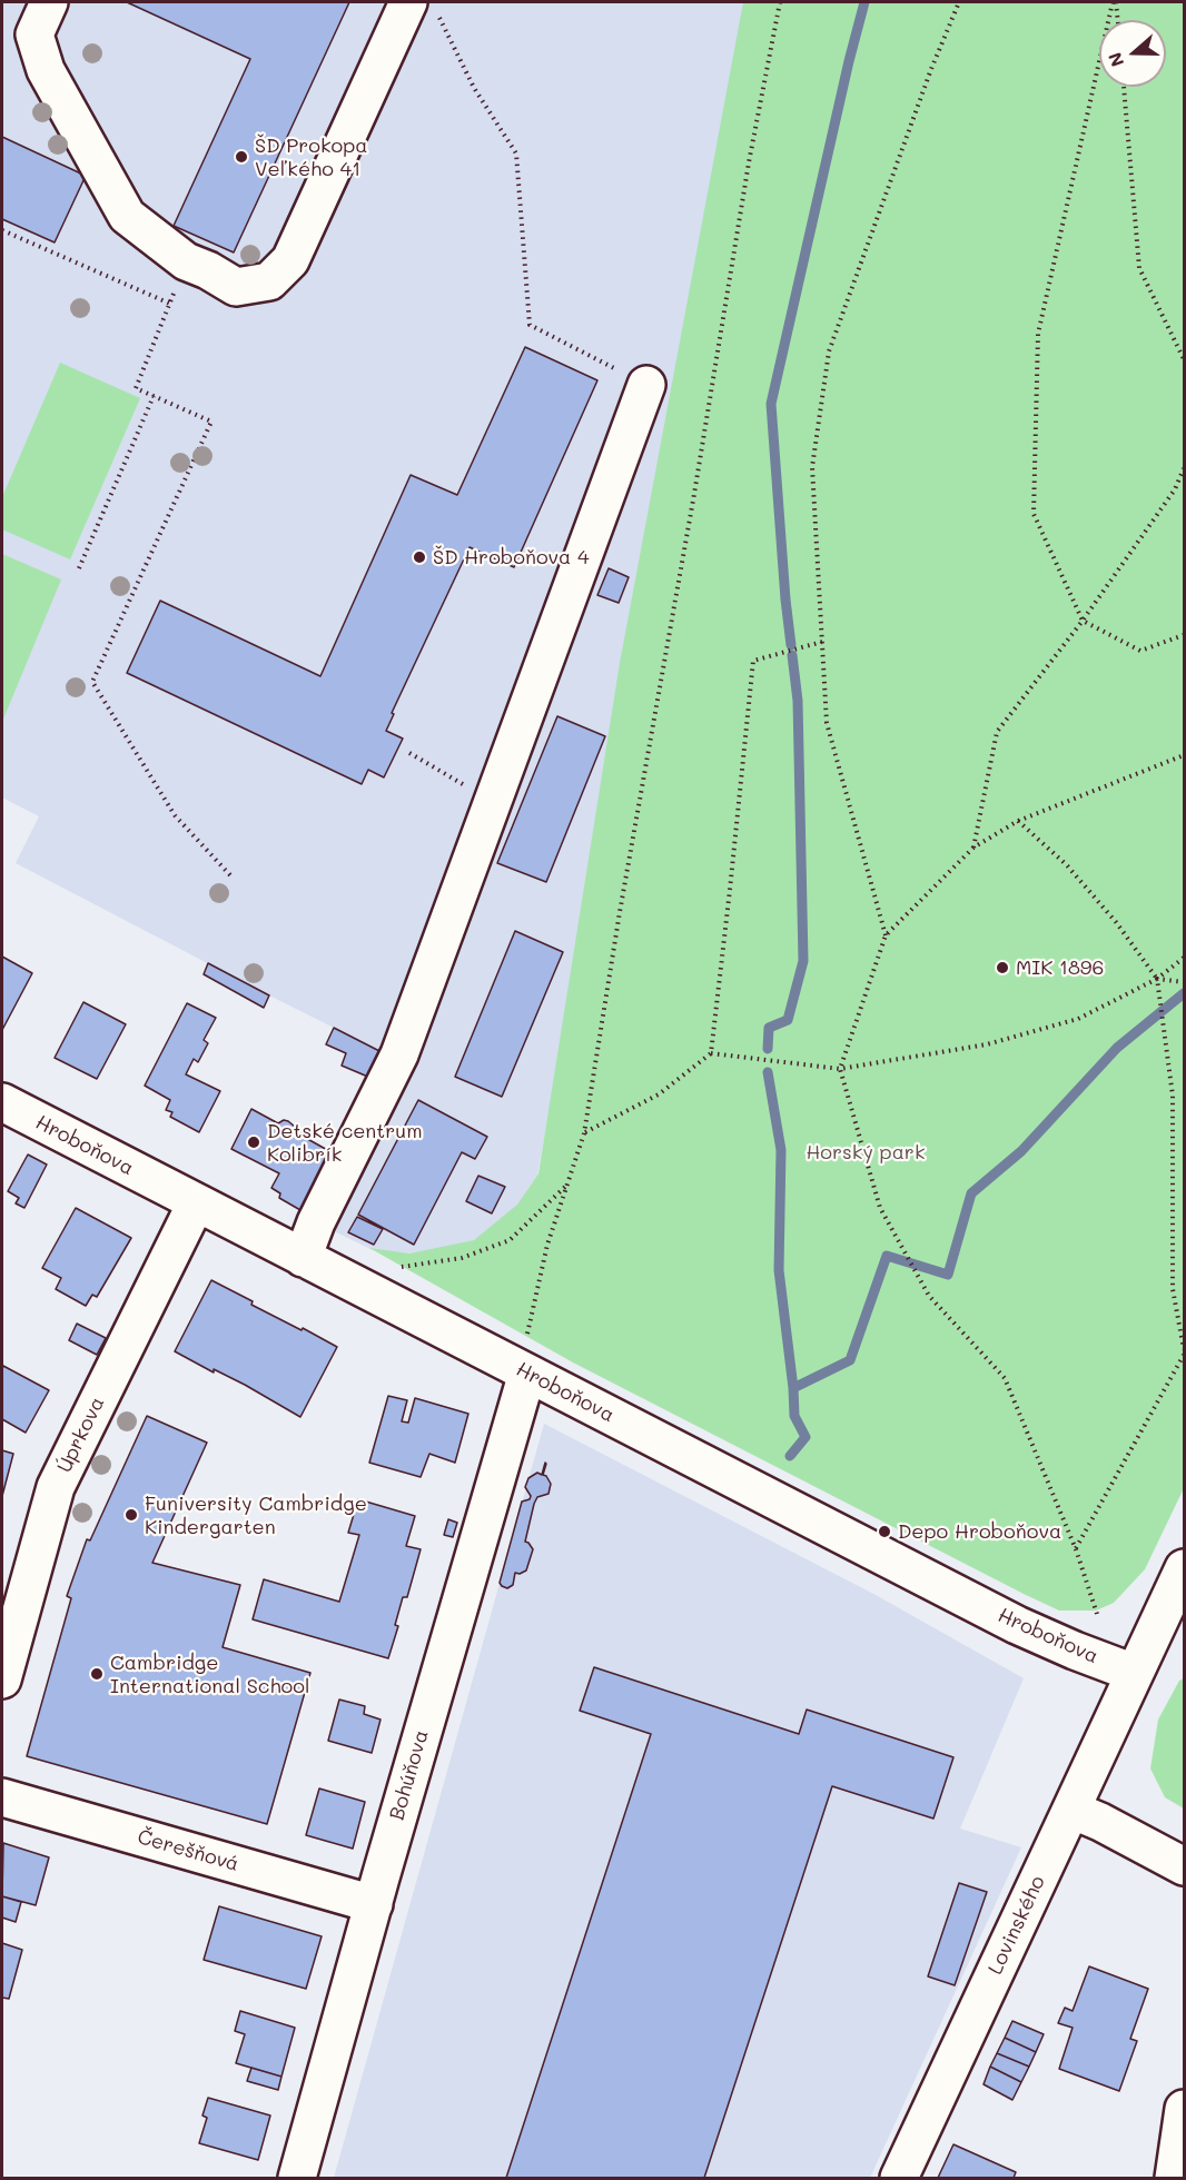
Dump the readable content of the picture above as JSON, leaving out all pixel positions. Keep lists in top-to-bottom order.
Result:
{
  "streets": {
    "street": [
      "Hroboňova",
      "Úprkova",
      "Bohúňova",
      "Čerešňová",
      "Lovinského"
    ]
  },
  "crossings": [
    ["Hroboňova", "Úprkova"],
    ["Hroboňova", "Bohúňova"],
    ["Hroboňova", "Lovinského"],
    ["Bohúňova", "Čerešňová"]
  ],
  "parks": ["Horský park"],
  "places": [
    "ŠD Prokopa Veľkého 41",
    "ŠD Hroboňova 4",
    "MIK 1896",
    "Detské centrum Kolibrík",
    "Funiversity Cambridge Kindergarten",
    "Depo Hroboňova",
    "Cambridge International School"
  ],
  "north": "left"
}
